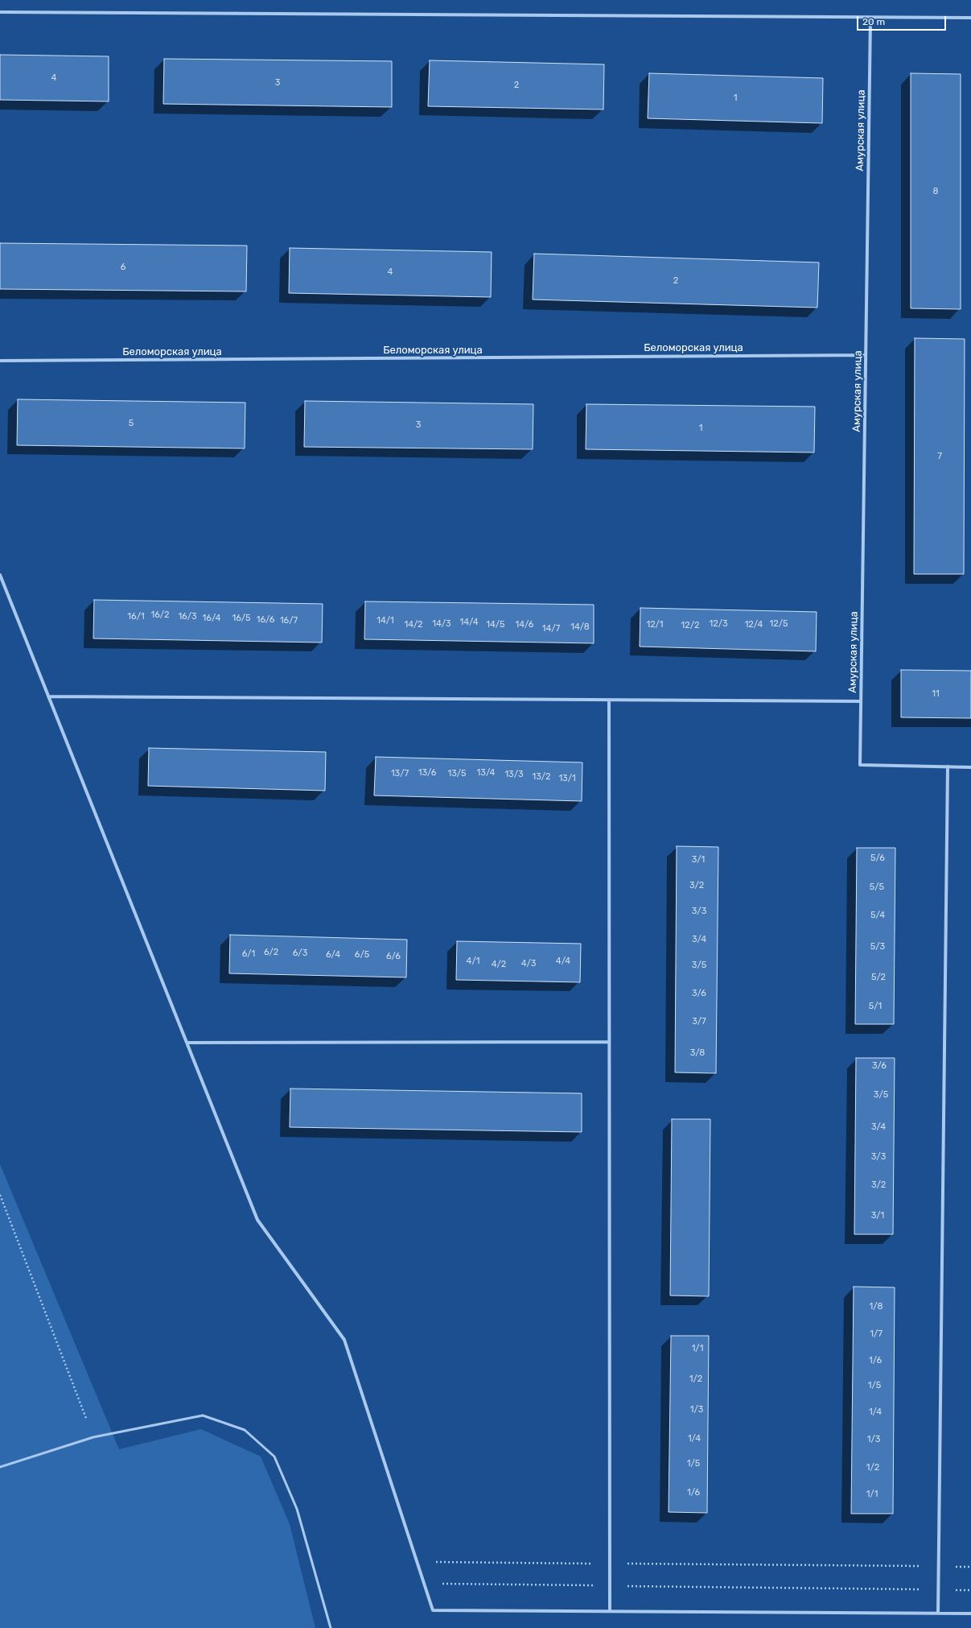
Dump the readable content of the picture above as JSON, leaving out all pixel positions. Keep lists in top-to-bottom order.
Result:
{
  "streets": {
    "street": ["Амурская улица", "Беломорская улица"]
  },
  "crossings": [
    ["Амурская улица", "Беломорская улица"]
  ],
  "house_numbers": [
    "4",
    "3",
    "2",
    "1",
    "8",
    "6",
    "4",
    "2",
    "5",
    "3",
    "1",
    "7",
    "16/2",
    "16/1",
    "16/3",
    "16/4",
    "16/5",
    "16/6",
    "16/7",
    "14/1",
    "14/4",
    "14/3",
    "12/3",
    "12/5",
    "14/2",
    "14/5",
    "14/6",
    "12/1",
    "12/4",
    "12/2",
    "14/8",
    "14/7",
    "11",
    "13/6",
    "13/4",
    "13/7",
    "13/5",
    "13/3",
    "13/2",
    "13/1",
    "5/6",
    "3/1",
    "3/2",
    "5/5",
    "3/3",
    "5/4",
    "3/4",
    "5/3",
    "6/2",
    "6/3",
    "6/1",
    "6/4",
    "6/5",
    "6/6",
    "4/1",
    "4/4",
    "4/3",
    "4/2",
    "3/5",
    "5/2",
    "3/6",
    "5/1",
    "3/7",
    "3/8",
    "3/6",
    "3/5",
    "3/4",
    "3/3",
    "3/2",
    "3/1",
    "1/8",
    "1/7",
    "1/1",
    "1/6",
    "1/2",
    "1/5",
    "1/3",
    "1/4",
    "1/4",
    "1/3",
    "1/5",
    "1/2",
    "1/6",
    "1/1"
  ],
  "scale_bar": "20 m"
}
